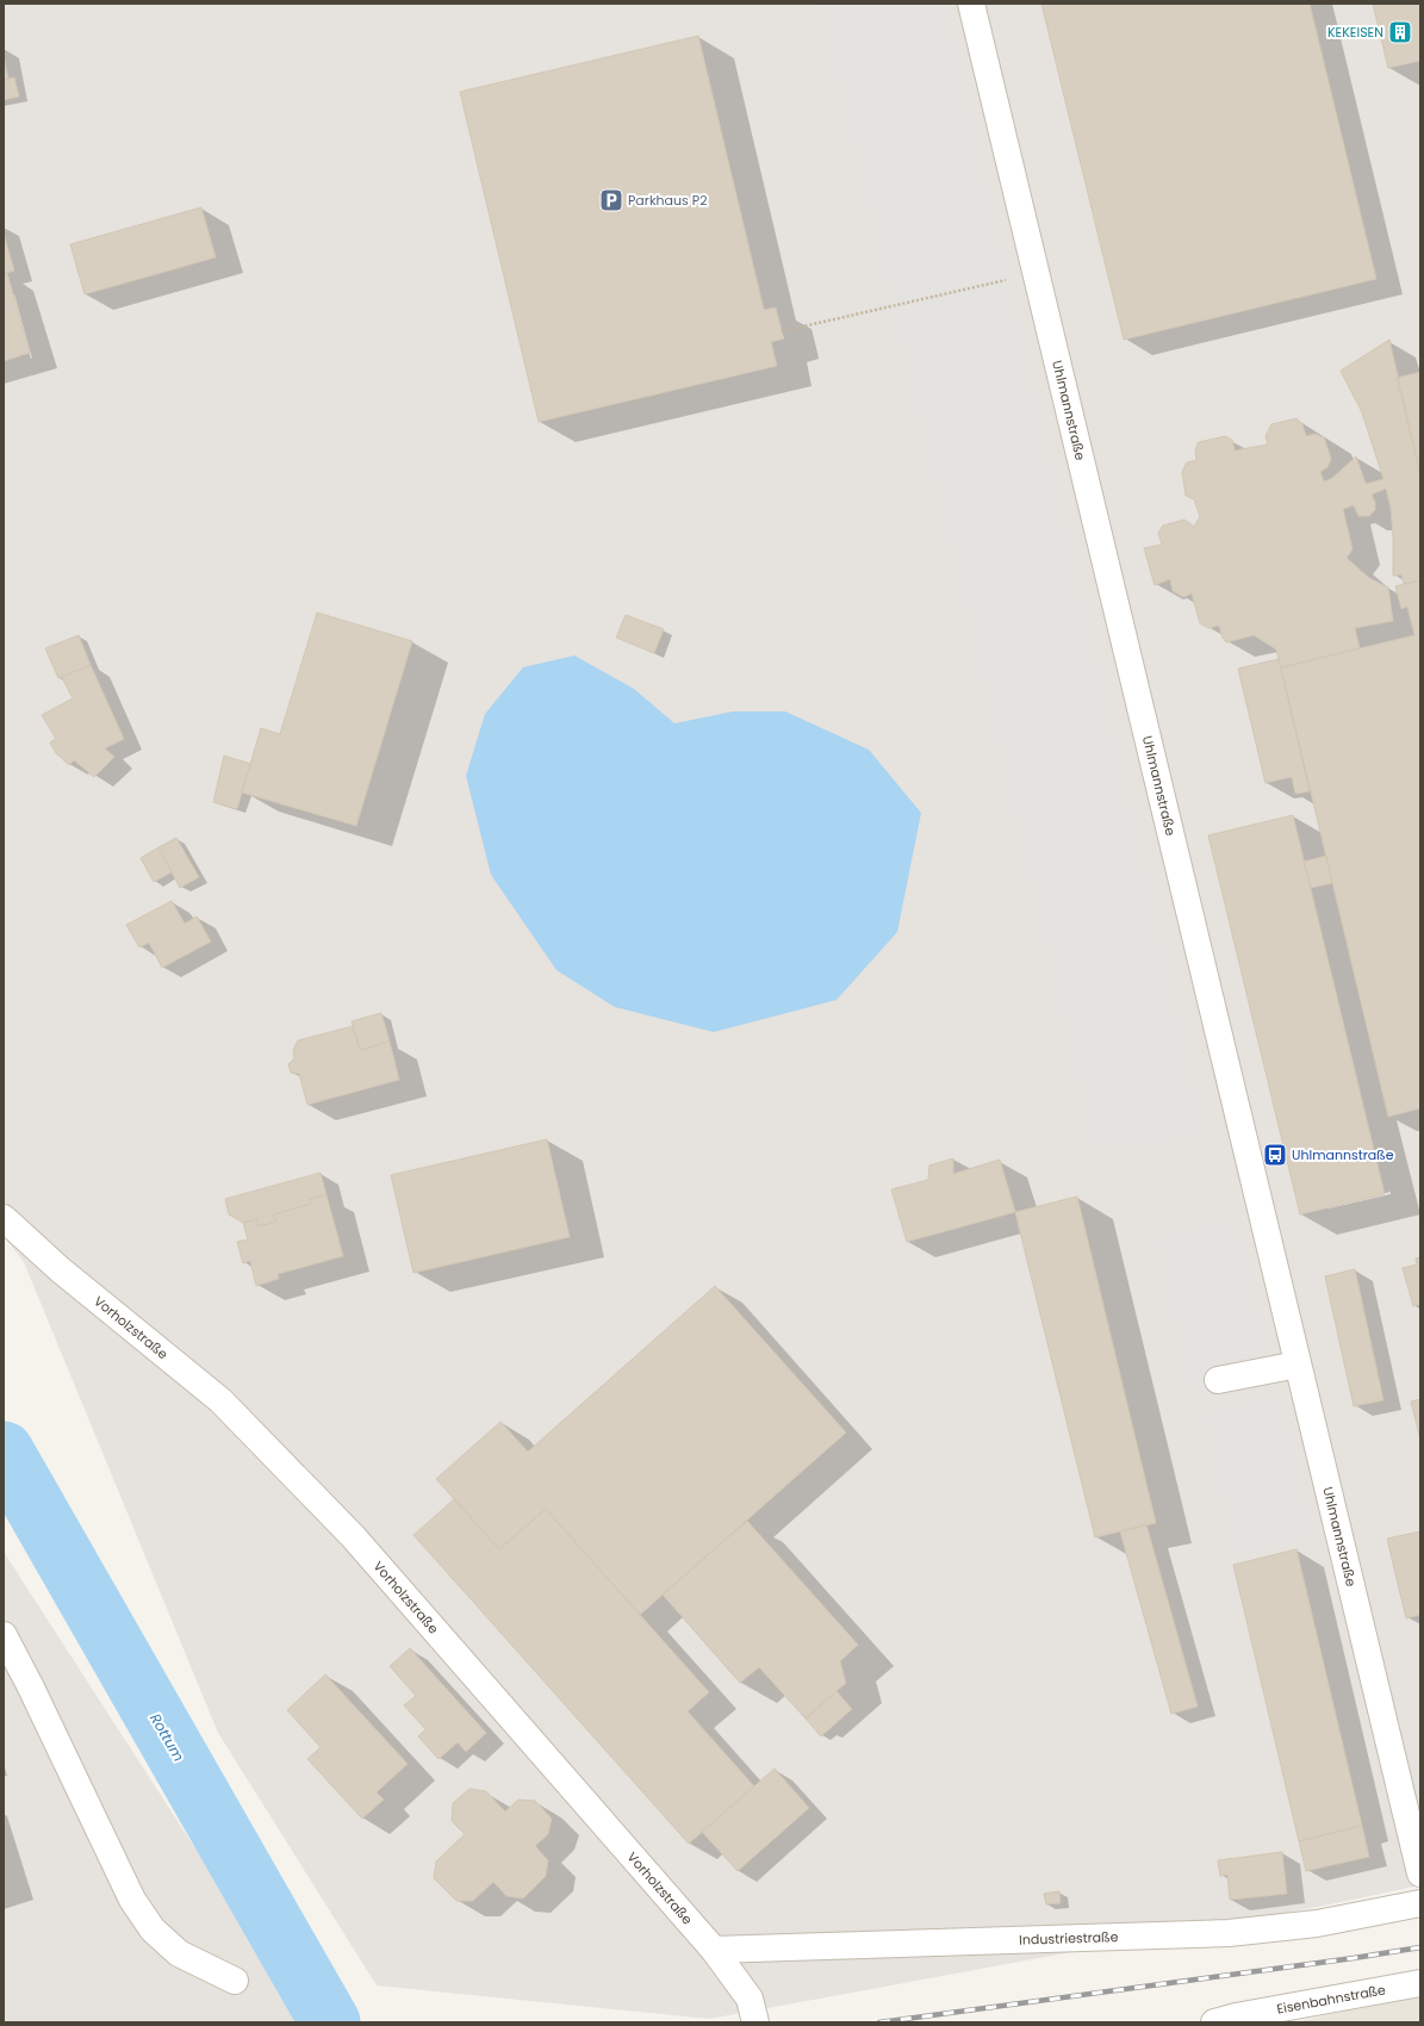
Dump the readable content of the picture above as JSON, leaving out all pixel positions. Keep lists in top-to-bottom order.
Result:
{
  "streets": {
    "street": [
      "Uhlmannstraße",
      "Vorholzstraße",
      "Industriestraße",
      "Eisenbahnstraße"
    ]
  },
  "crossings": [
    ["Vorholzstraße", "Industriestraße"]
  ],
  "water": ["Rottum"],
  "places": {
    "building": ["KEKEISEN"],
    "parking": ["Parkhaus P2"],
    "bus stop": ["Uhlmannstraße"]
  }
}
